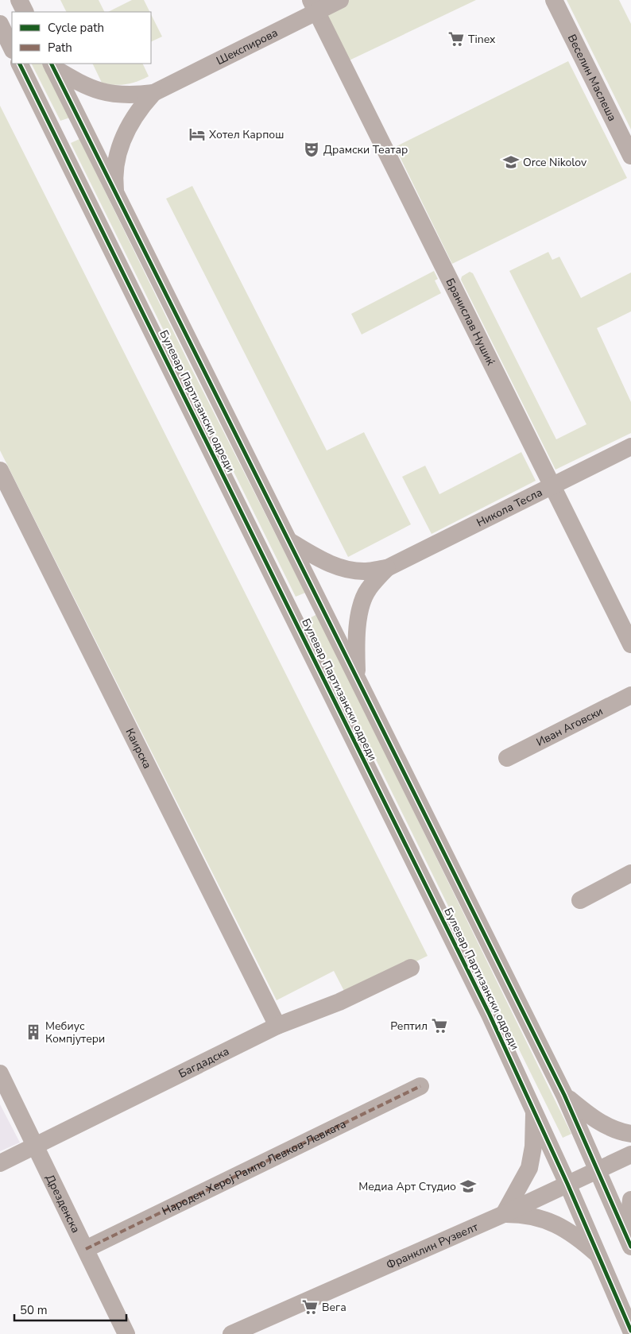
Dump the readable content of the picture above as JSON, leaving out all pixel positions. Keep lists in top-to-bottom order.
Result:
{
  "streets": {
    "street": [
      "Шекспирова",
      "Веселин Маслеша",
      "Бранислав Нушиќ",
      "Булевар Партизански одреди",
      "Никола Тесла",
      "Иван Аговски",
      "Каирска",
      "Багдадска",
      "Народен Херој Рампо Левков-Левката",
      "Дрезденска",
      "Франклин Рузвелт"
    ]
  },
  "crossings": [
    ["Шекспирова", "Бранислав Нушиќ"],
    ["Шекспирова", "Булевар Партизански одреди"],
    ["Бранислав Нушиќ", "Никола Тесла"],
    ["Булевар Партизански одреди", "Никола Тесла"],
    ["Булевар Партизански одреди", "Франклин Рузвелт"],
    ["Каирска", "Багдадска"],
    ["Багдадска", "Дрезденска"],
    ["Народен Херој Рампо Левков-Левката", "Дрезденска"]
  ],
  "places": {
    "supermarket": ["Tinex", "Рептил", "Вега"],
    "hotel": ["Хотел Карпош"],
    "theatre": ["Драмски Театар"],
    "school or university": ["Orce Nikolov", "Медиа Арт Студио"],
    "building": ["Мебиус Компјутери"]
  },
  "legend": ["Cycle path", "Path"],
  "scale_bar": "50 m"
}
